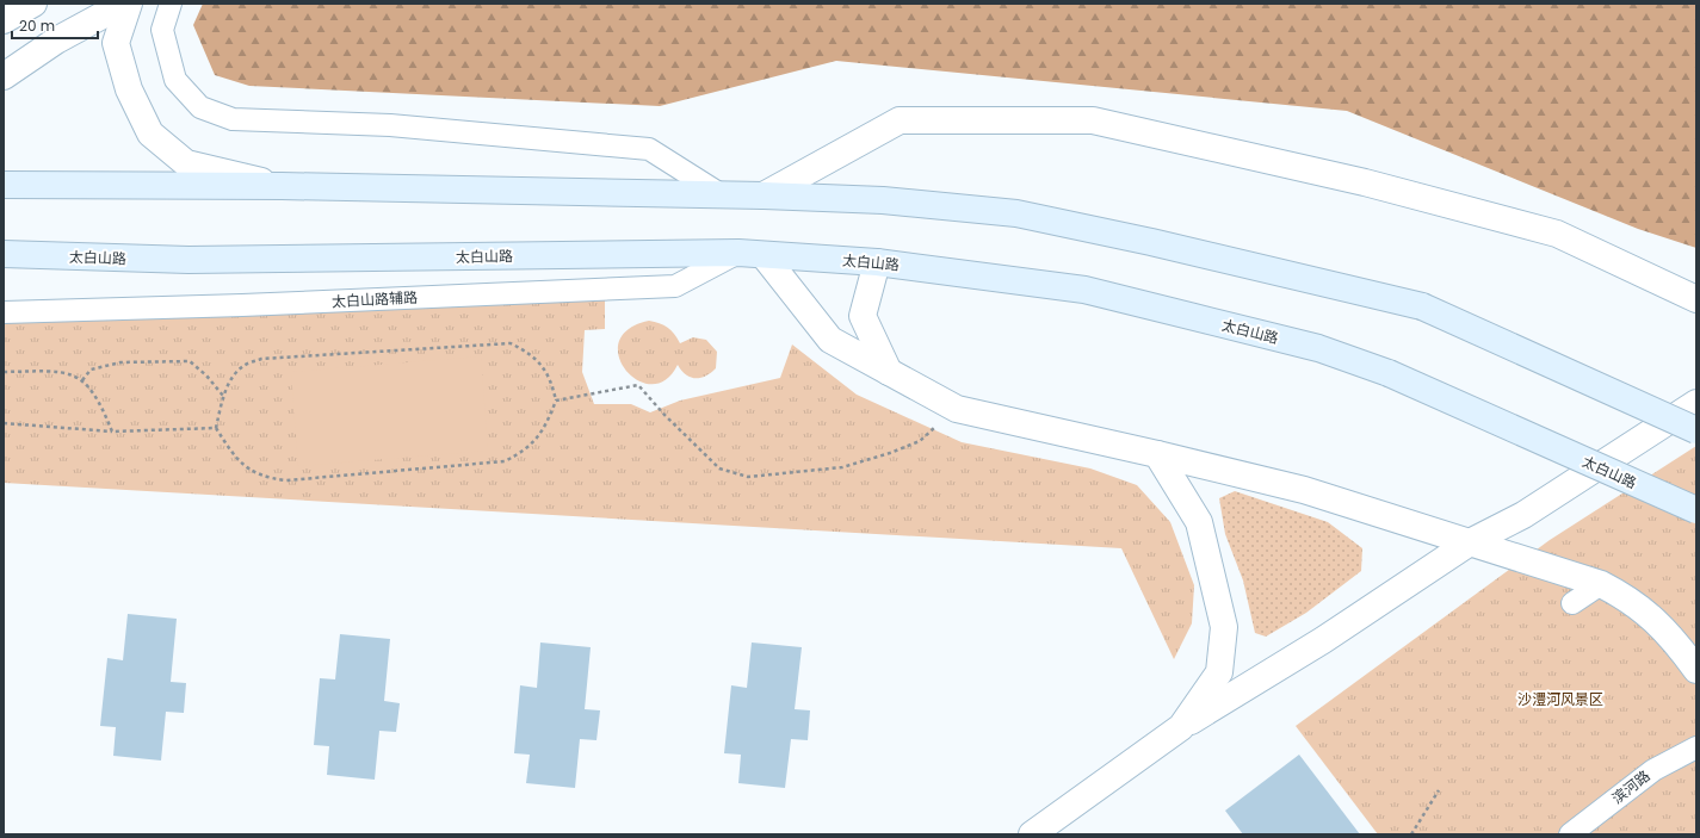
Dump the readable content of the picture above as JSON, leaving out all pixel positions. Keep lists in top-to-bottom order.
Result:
{
  "streets": {
    "main road": ["太白山路"],
    "street": ["太白山路辅路", "滨河路"]
  },
  "crossings": [
    ["太白山路", "太白山路辅路"]
  ],
  "parks": ["沙澧河风景区"],
  "scale_bar": "20 m"
}
